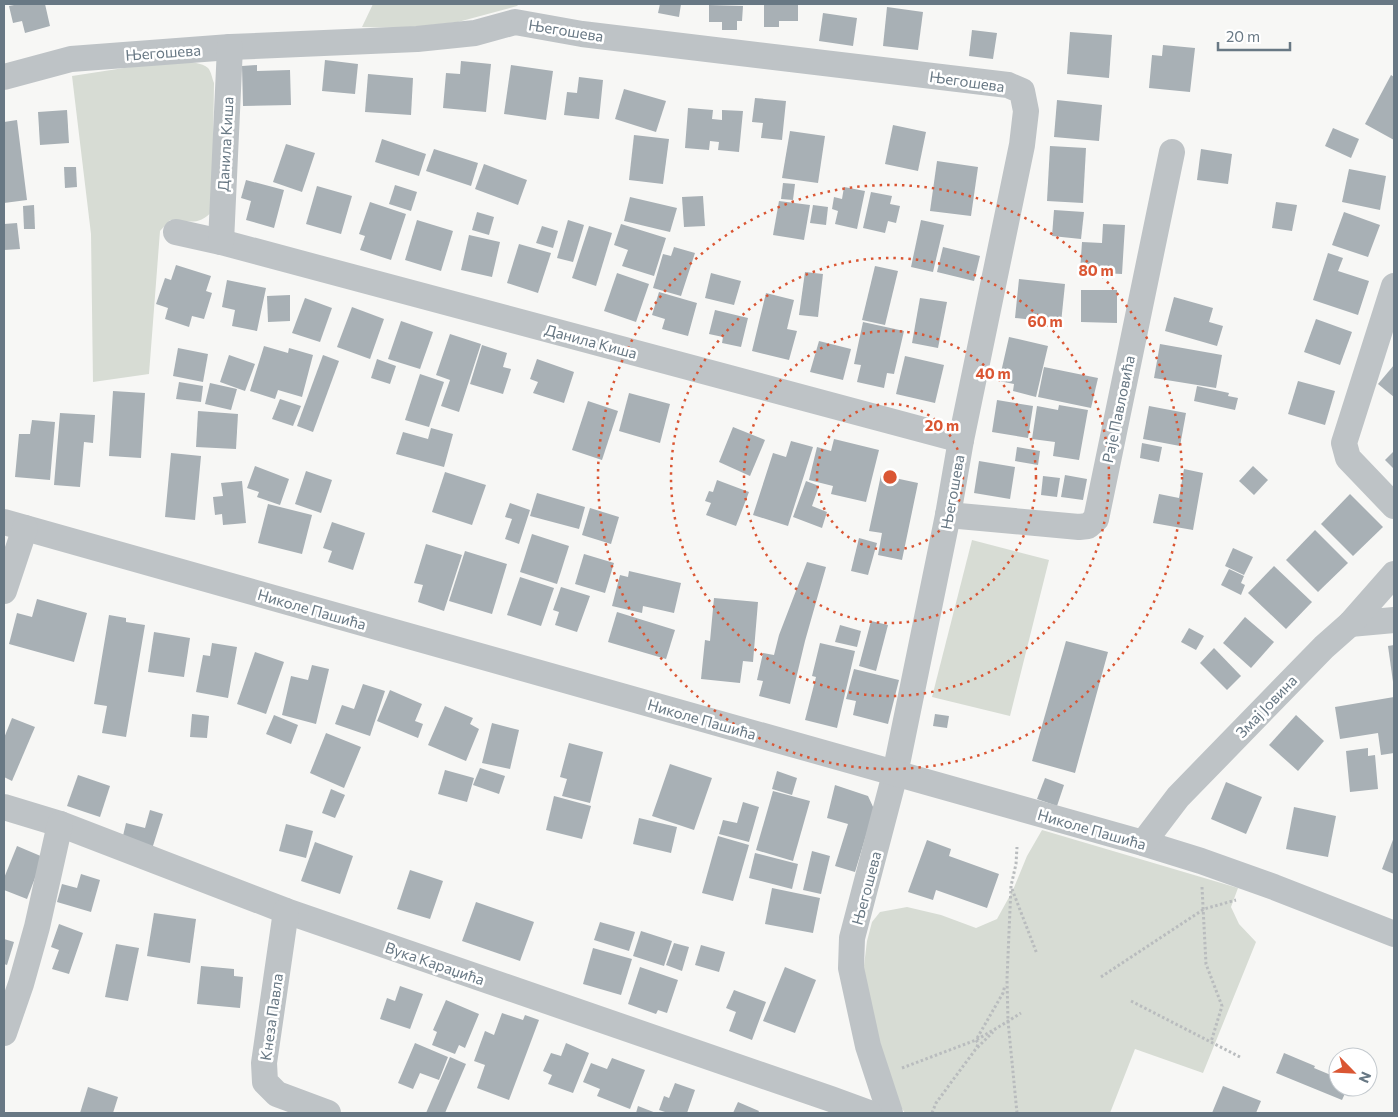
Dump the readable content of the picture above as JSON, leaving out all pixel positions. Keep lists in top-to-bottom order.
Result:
{
  "streets": {
    "street": [
      "Његошева",
      "Данила Киша",
      "Раје Павловића",
      "Николе Пашића",
      "Змај Јовина",
      "Вука Караџића",
      "Кнеза Павла"
    ]
  },
  "crossings": [
    ["Његошева", "Данила Киша"],
    ["Његошева", "Раје Павловића"],
    ["Његошева", "Николе Пашића"],
    ["Његошева", "Вука Караџића"],
    ["Николе Пашића", "Змај Јовина"],
    ["Вука Караџића", "Кнеза Павла"]
  ],
  "scale_bar": "20 m",
  "north": "bottom right",
  "rings": [
    "80 m",
    "60 m",
    "40 m",
    "20 m"
  ]
}
